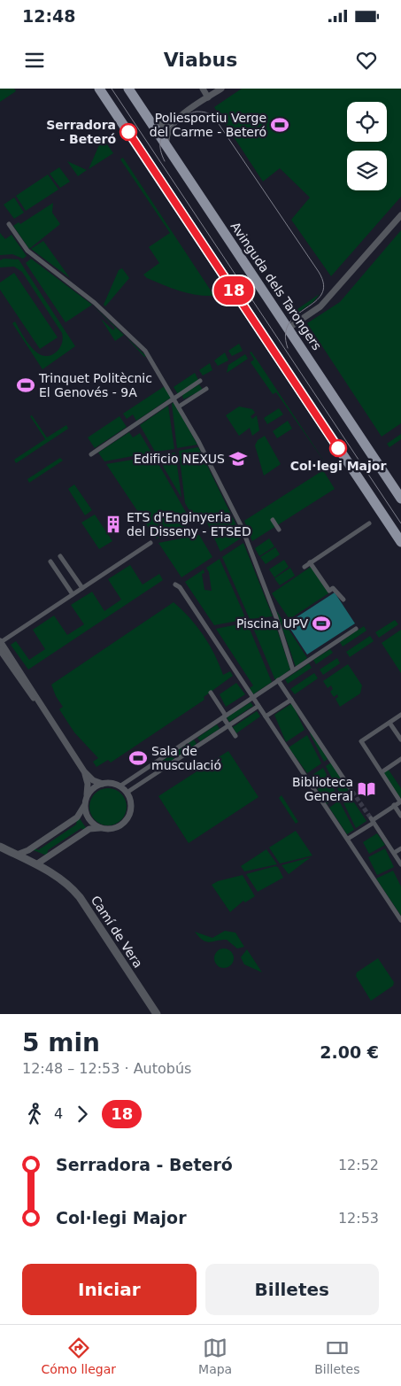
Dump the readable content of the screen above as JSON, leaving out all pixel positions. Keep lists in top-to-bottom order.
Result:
{
  "streets": {
    "main road": ["Avinguda dels Tarongers"],
    "street": ["Camí de Vera"]
  },
  "places": {
    "sports": [
      "Poliesportiu Verge del Carme - Beteró",
      "Trinquet Politècnic El Genovés - 9A",
      "Piscina UPV",
      "Sala de musculació"
    ],
    "other": ["Serradora - Beteró", "Col·legi Major"],
    "school or university": ["Edificio NEXUS"],
    "building": ["ETS d'Enginyeria del Disseny - ETSED"],
    "library": ["Biblioteca General"]
  },
  "lines": ["bus line 18"],
  "page": {
    "status": "12:48",
    "header": "Viabus",
    "on_map": "18",
    "heading": ["5 min", "12:48 – 12:53 · Autobús", "2.00 €"],
    "legs": ["4", "18"],
    "list": [
      {
        "name": "Serradora - Beteró",
        "value": "12:52"
      },
      {
        "name": "Col·legi Major",
        "value": "12:53"
      }
    ],
    "buttons": ["Iniciar", "Billetes"],
    "tabs": ["Cómo llegar", "Mapa", "Billetes"]
  }
}
